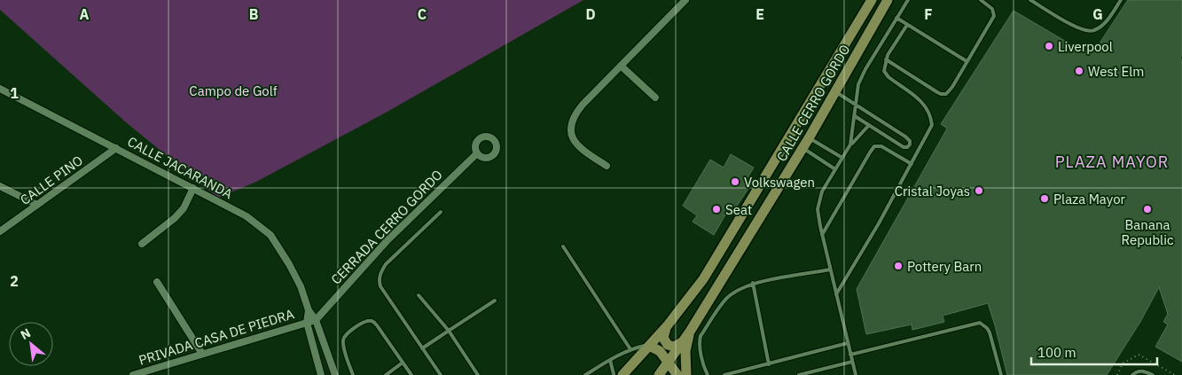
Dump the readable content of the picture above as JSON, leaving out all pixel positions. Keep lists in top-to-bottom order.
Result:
{
  "streets": {
    "main road": ["CALLE CERRO GORDO"],
    "street": [
      "CALLE JACARANDA",
      "CALLE PINO",
      "CERRADA CERRO GORDO",
      "PRIVADA CASA DE PIEDRA"
    ]
  },
  "crossings": [
    ["CALLE JACARANDA", "CALLE PINO"],
    ["CALLE JACARANDA", "CERRADA CERRO GORDO"],
    ["CALLE JACARANDA", "PRIVADA CASA DE PIEDRA"],
    ["CERRADA CERRO GORDO", "PRIVADA CASA DE PIEDRA"]
  ],
  "districts": ["PLAZA MAYOR"],
  "parks": ["Campo de Golf"],
  "places": [
    "Liverpool",
    "West Elm",
    "Volkswagen",
    "Cristal Joyas",
    "Plaza Mayor",
    "Seat",
    "Banana Republic",
    "Pottery Barn"
  ],
  "scale_bar": "100 m",
  "north": "top left",
  "grid": {
    "columns": [
      "A",
      "B",
      "C",
      "D",
      "E",
      "F",
      "G"
    ],
    "rows": ["1", "2"]
  }
}
